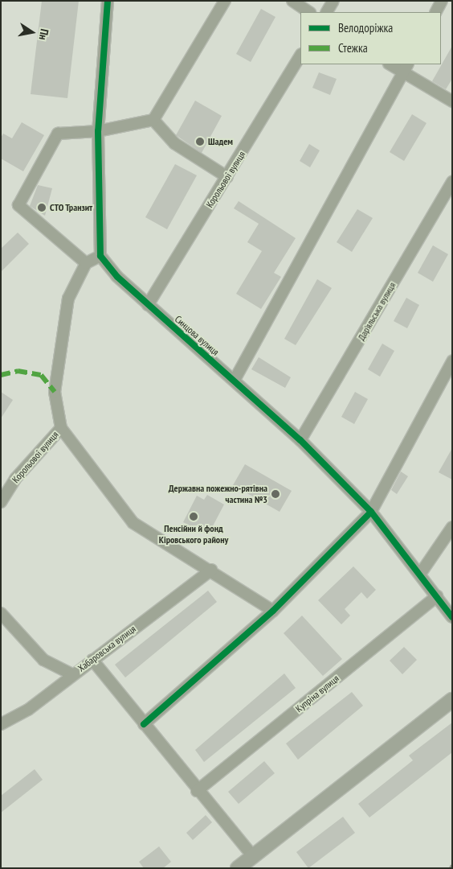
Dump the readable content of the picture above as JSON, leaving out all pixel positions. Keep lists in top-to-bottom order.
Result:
{
  "streets": {
    "street": [
      "Корольової вулиця",
      "Дар’яльська вулиця",
      "Синцова вулиця",
      "Хабаровська вулиця",
      "Купріна вулиця"
    ]
  },
  "crossings": [
    ["Корольової вулиця", "Синцова вулиця"],
    ["Дар’яльська вулиця", "Синцова вулиця"],
    ["Синцова вулиця", "Купріна вулиця"]
  ],
  "places": [
    "Шадем",
    "СТО Транзит",
    "Державна пожежно-рятівна частина №3",
    "Пенсійни й фонд Кіровського району"
  ],
  "legend": ["Велодоріжка", "Стежка"],
  "north": "right"
}
